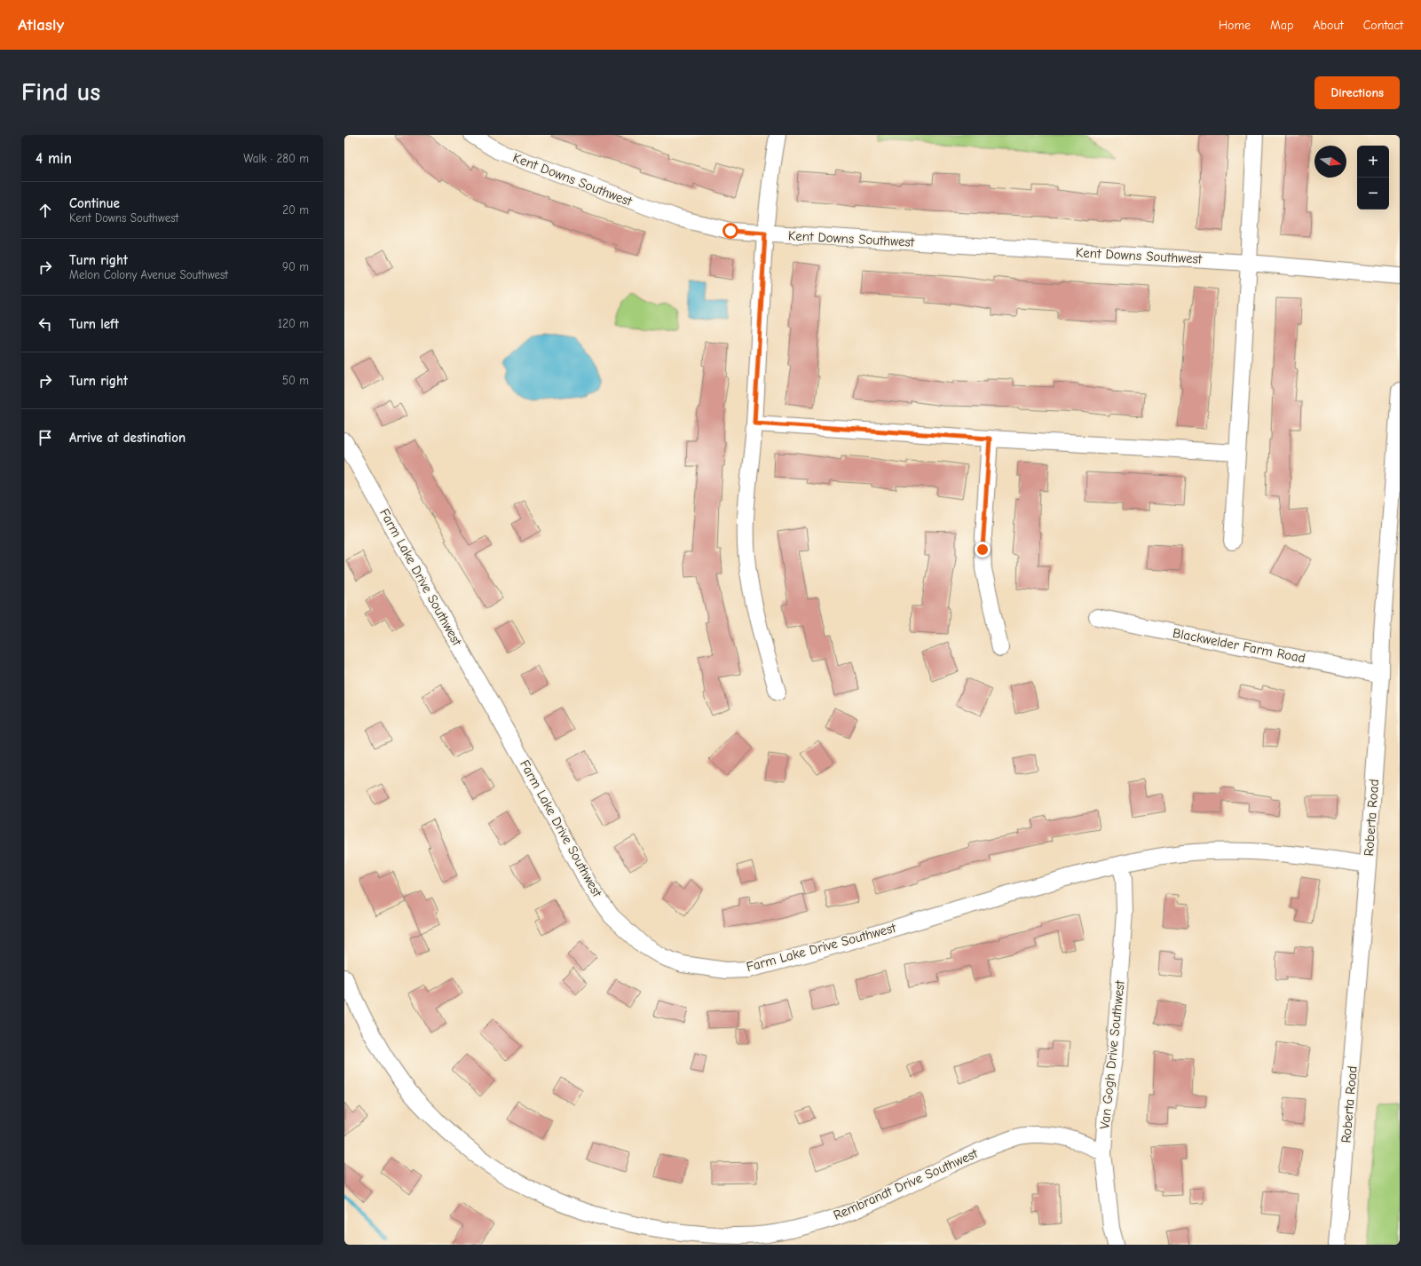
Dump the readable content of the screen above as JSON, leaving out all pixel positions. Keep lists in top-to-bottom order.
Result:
{
  "streets": {
    "street": [
      "Kent Downs Southwest",
      "Farm Lake Drive Southwest",
      "Blackwelder Farm Road",
      "Roberta Road",
      "Van Gogh Drive Southwest",
      "Rembrandt Drive Southwest"
    ]
  },
  "crossings": [
    ["Farm Lake Drive Southwest", "Roberta Road"],
    ["Farm Lake Drive Southwest", "Van Gogh Drive Southwest"],
    ["Blackwelder Farm Road", "Roberta Road"],
    ["Van Gogh Drive Southwest", "Rembrandt Drive Southwest"]
  ],
  "north": "right",
  "page": {
    "header": "Atlasly",
    "nav": [
      "Home",
      "Map",
      "About",
      "Contact"
    ],
    "buttons": "Directions",
    "title": "Find us",
    "heading": ["4 min", "Walk · 280 m"],
    "map_buttons": ["+", "−"],
    "list": [
      ["Continue", "Kent Downs Southwest", "20 m"],
      ["Turn right", "Melon Colony Avenue Southwest", "90 m"],
      ["Turn left", "120 m"],
      ["Turn right", "50 m"],
      "Arrive at destination"
    ]
  }
}
